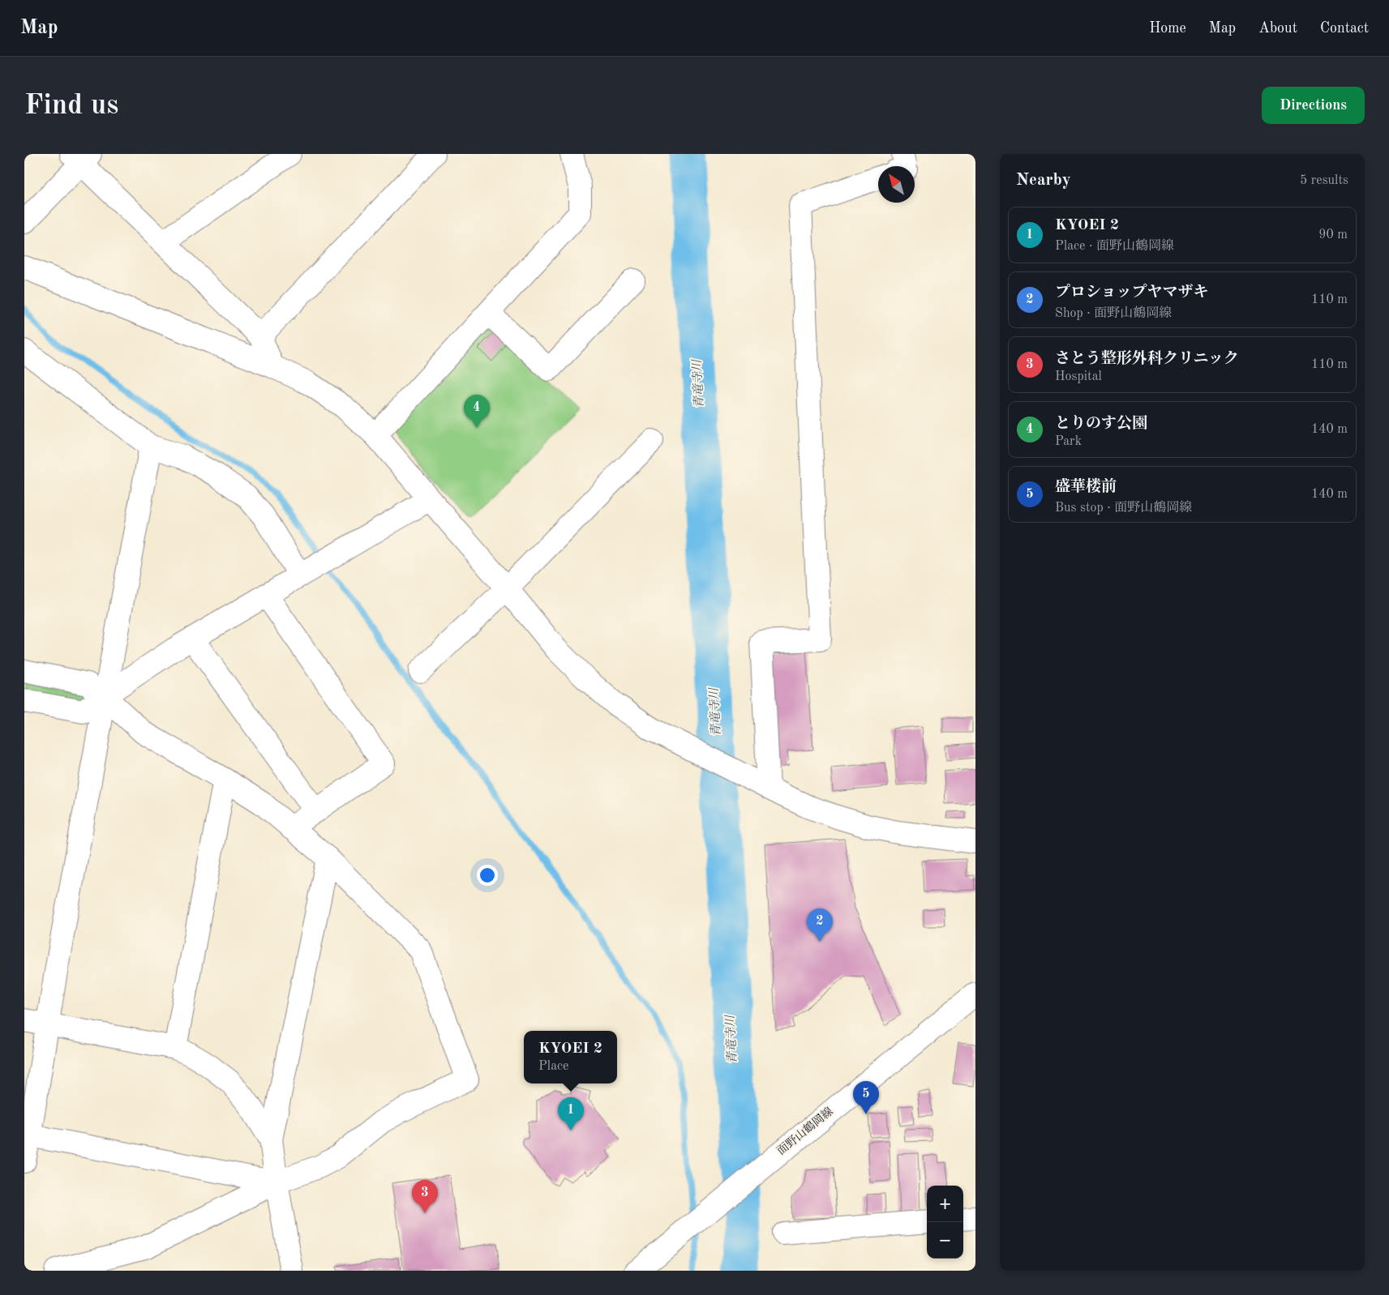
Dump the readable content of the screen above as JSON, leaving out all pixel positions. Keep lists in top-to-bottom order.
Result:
{
  "streets": {
    "street": ["面野山鶴岡線"]
  },
  "water": ["青竜寺川"],
  "north": "top left",
  "page": {
    "header": "Map",
    "nav": [
      "Home",
      "Map",
      "About",
      "Contact"
    ],
    "buttons": "Directions",
    "title": "Find us",
    "heading": ["Nearby", "5 results"],
    "list": [
      {
        "mark": "1",
        "name": "KYOEI 2",
        "note": "Place · 面野山鶴岡線",
        "value": "90 m"
      },
      {
        "mark": "2",
        "name": "プロショップヤマザキ",
        "note": "Shop · 面野山鶴岡線",
        "value": "110 m"
      },
      {
        "mark": "3",
        "name": "さとう整形外科クリニック",
        "note": "Hospital",
        "value": "110 m"
      },
      {
        "mark": "4",
        "name": "とりのす公園",
        "note": "Park",
        "value": "140 m"
      },
      {
        "mark": "5",
        "name": "盛華楼前",
        "note": "Bus stop · 面野山鶴岡線",
        "value": "140 m"
      }
    ],
    "pins": [
      "4",
      "2",
      "5",
      "1",
      "3"
    ],
    "popup": ["KYOEI 2", "Place"],
    "map_buttons": ["+", "−"]
  }
}
